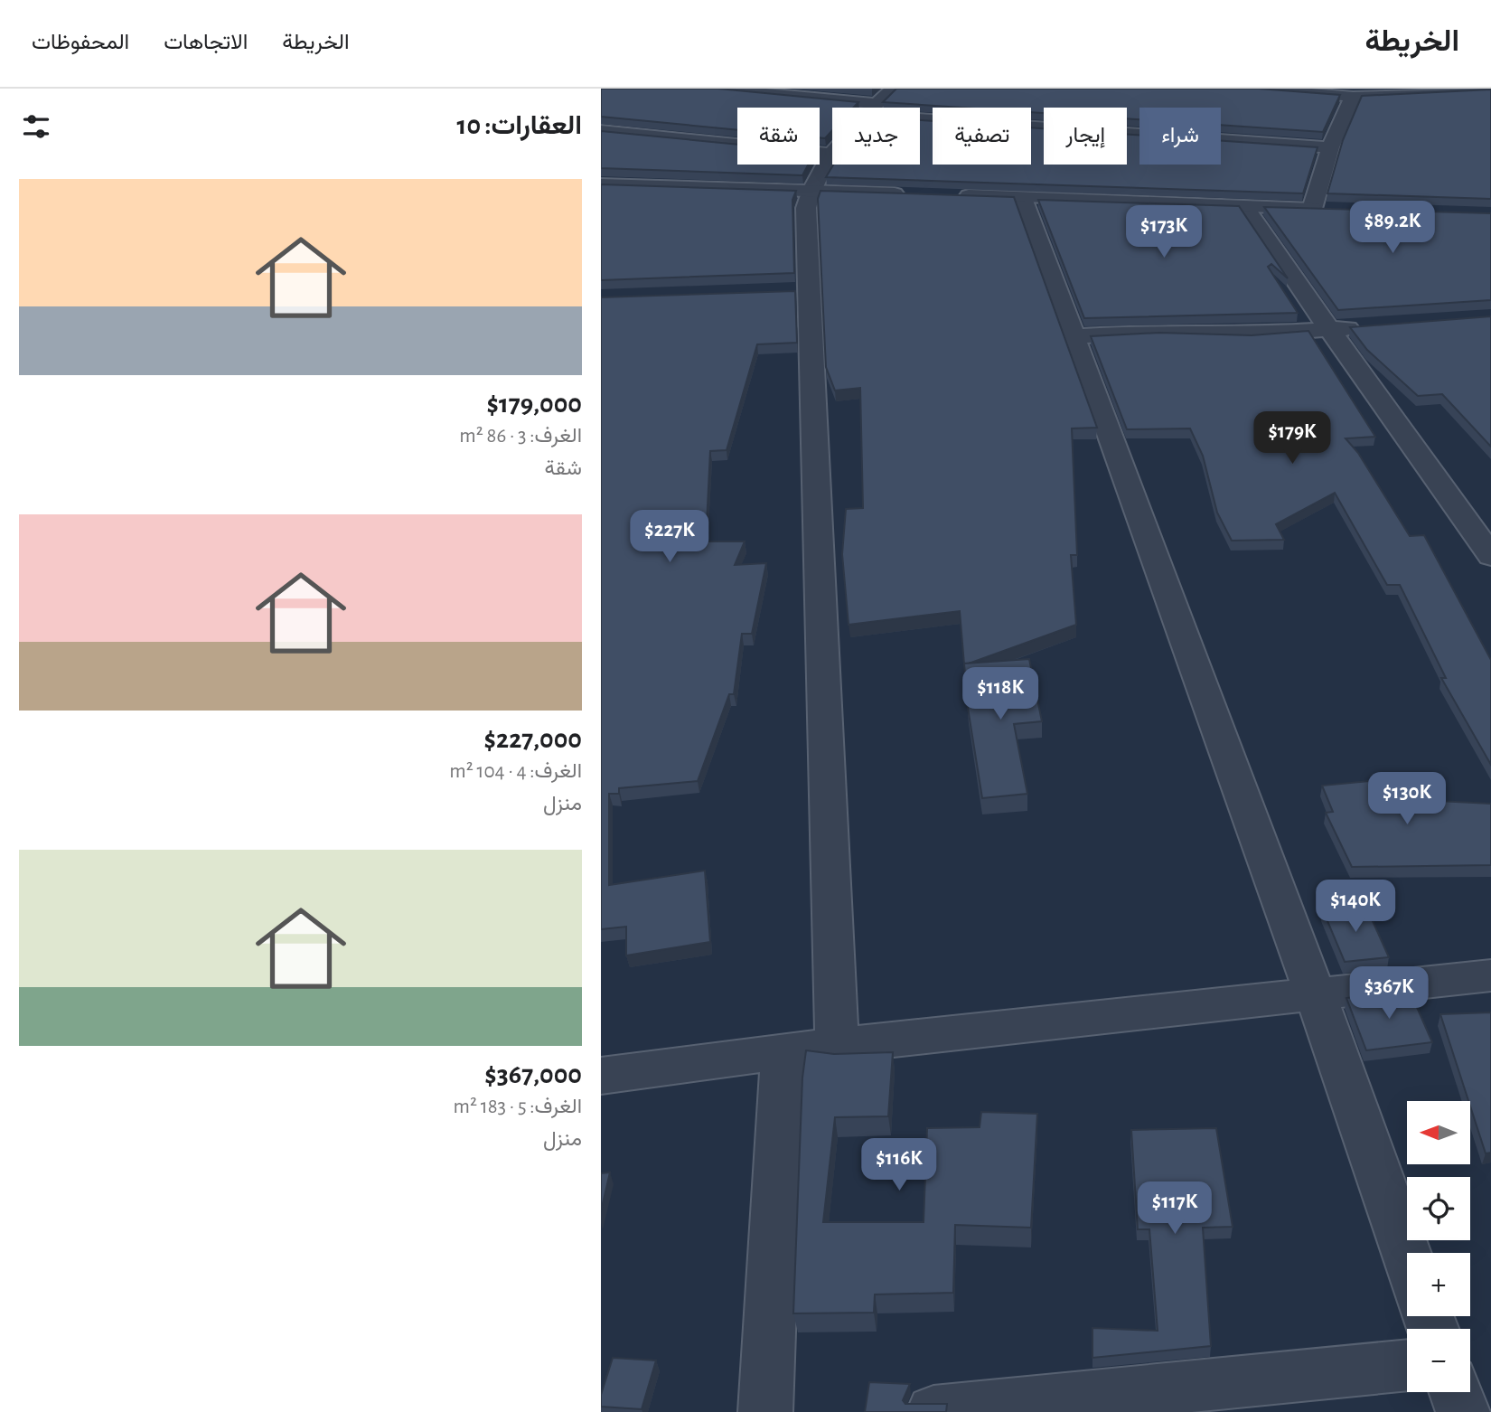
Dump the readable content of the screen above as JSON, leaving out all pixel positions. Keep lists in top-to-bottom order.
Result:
{
  "north": "left",
  "page": {
    "header": "الخريطة",
    "nav": ["الخريطة", "الاتجاهات", "المحفوظات"],
    "heading": "العقارات: 10",
    "chip": [
      "شراء",
      "إيجار",
      "تصفية",
      "جديد",
      "شقة"
    ],
    "list": [
      {
        "name": "$179,000",
        "note": "الغرف: 3 · 86 m² · شقة"
      },
      {
        "name": "$227,000",
        "note": "الغرف: 4 · 104 m² · منزل"
      },
      {
        "name": "$367,000",
        "note": "الغرف: 5 · 183 m² · منزل"
      }
    ],
    "price": [
      "$89.2K",
      "$173K",
      "$179K",
      "$227K",
      "$118K",
      "$130K",
      "$140K",
      "$367K",
      "$116K",
      "$117K"
    ],
    "map_buttons": ["+", "−"]
  }
}
